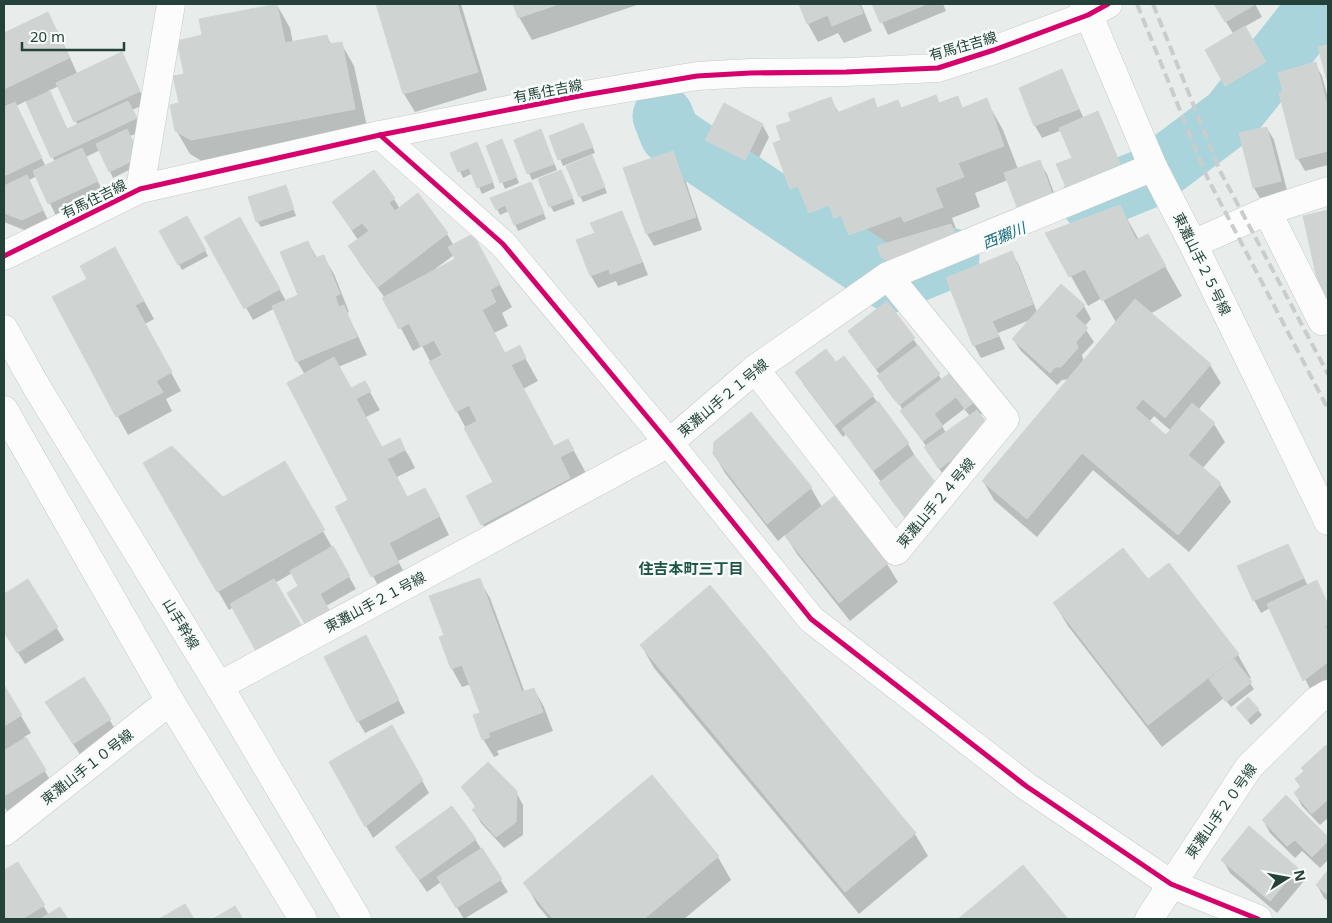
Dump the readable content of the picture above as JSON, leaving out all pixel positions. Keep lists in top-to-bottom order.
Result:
{
  "streets": {
    "street": [
      "有馬住吉線",
      "東灘山手２５号線",
      "東灘山手２１号線",
      "東灘山手２４号線",
      "山手幹線",
      "東灘山手１０号線",
      "東灘山手２０号線"
    ]
  },
  "crossings": [
    ["有馬住吉線", "東灘山手２５号線"],
    ["東灘山手２５号線", "東灘山手２１号線"],
    ["東灘山手２１号線", "東灘山手２４号線"],
    ["東灘山手２１号線", "山手幹線"]
  ],
  "districts": ["住吉本町三丁目"],
  "water": ["西獺川"],
  "scale_bar": "20 m",
  "north": "right"
}
